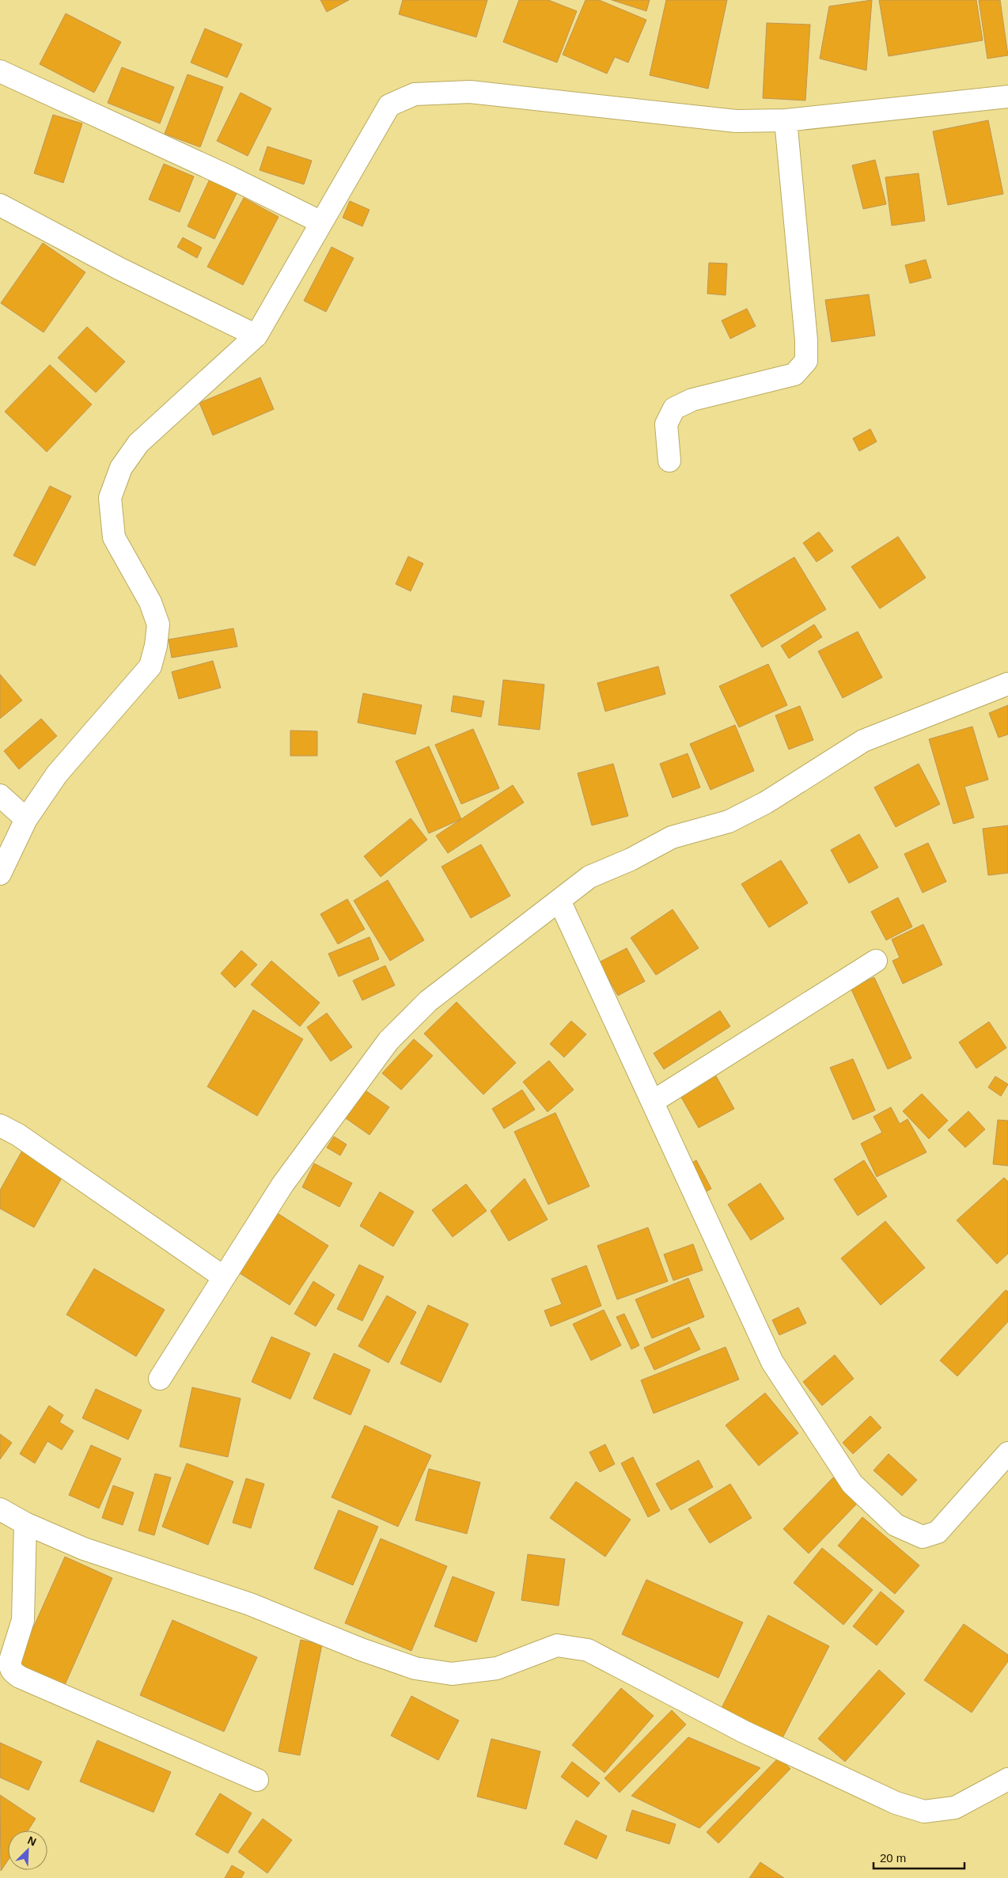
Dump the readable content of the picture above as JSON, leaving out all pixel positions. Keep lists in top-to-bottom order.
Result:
{
  "scale_bar": "20 m",
  "north": "top right"
}
